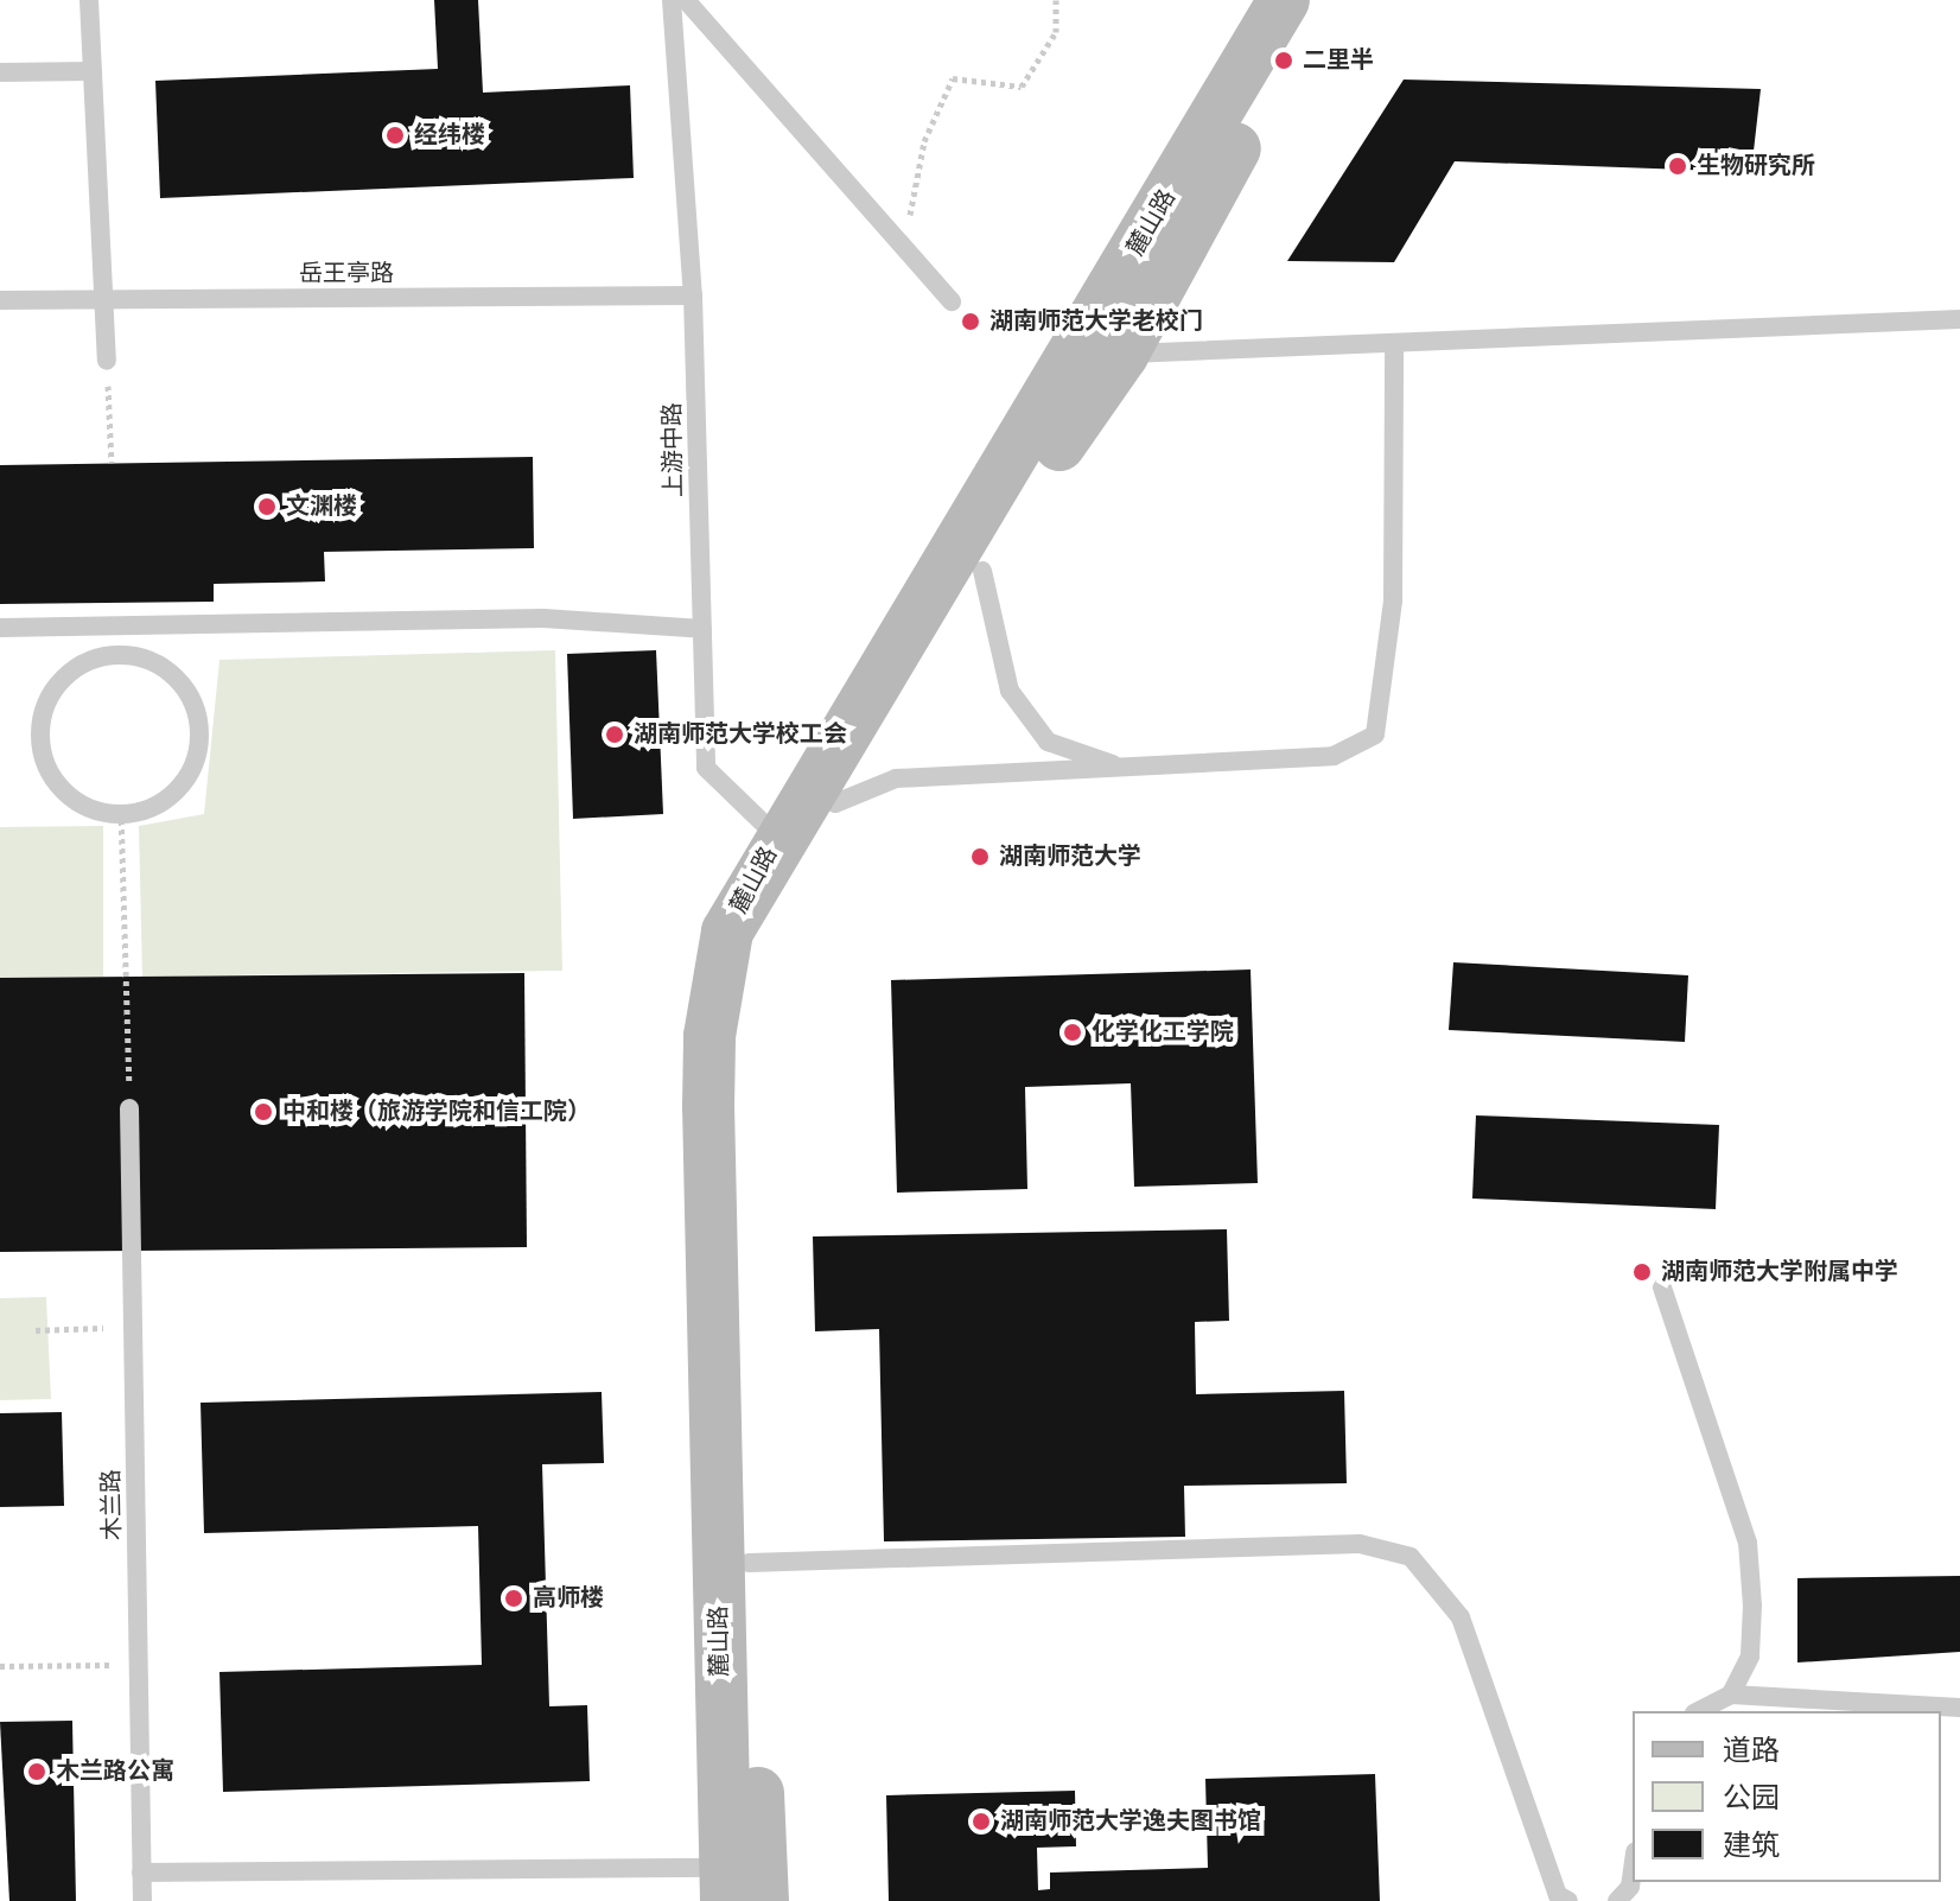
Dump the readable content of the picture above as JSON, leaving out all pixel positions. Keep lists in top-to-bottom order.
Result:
{
  "streets": {
    "main road": ["麓山路"],
    "lane": ["岳王亭路", "上游中路", "木兰路"]
  },
  "crossings": [
    ["麓山路", "上游中路"],
    ["岳王亭路", "上游中路"]
  ],
  "places": [
    "二里半",
    "经纬楼",
    "生物研究所",
    "湖南师范大学老校门",
    "文渊楼",
    "湖南师范大学校工会",
    "湖南师范大学",
    "化学化工学院",
    "中和楼（旅游学院和信工院）",
    "湖南师范大学附属中学",
    "高师楼",
    "木兰路公寓",
    "湖南师范大学逸夫图书馆"
  ],
  "legend": ["道路", "公园", "建筑"]
}
